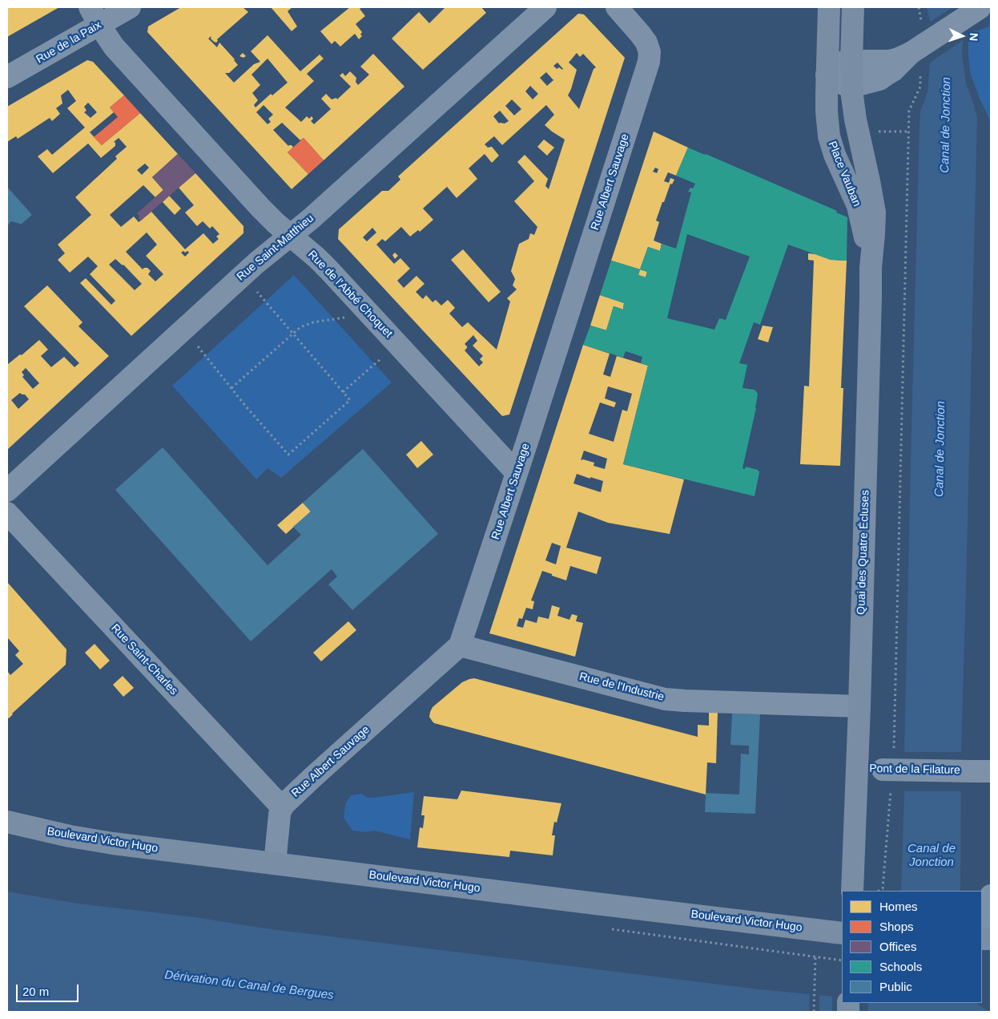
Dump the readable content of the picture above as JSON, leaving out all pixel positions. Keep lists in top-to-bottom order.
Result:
{
  "streets": {
    "main road": ["Place Vauban", "Quai des Quatre Écluses", "Boulevard Victor Hugo"],
    "street": [
      "Rue de la Paix",
      "Rue Albert Sauvage",
      "Rue Saint-Matthieu",
      "Rue de l'Abbé Choquet",
      "Rue Saint-Charles",
      "Rue de l'Industrie",
      "Pont de la Filature"
    ]
  },
  "crossings": [
    ["Rue de la Paix", "Rue de l'Abbé Choquet"],
    ["Place Vauban", "Quai des Quatre Écluses"],
    ["Rue Albert Sauvage", "Rue de l'Abbé Choquet"],
    ["Rue Albert Sauvage", "Rue Saint-Charles"],
    ["Rue Albert Sauvage", "Rue de l'Industrie"],
    ["Rue Saint-Matthieu", "Rue de l'Abbé Choquet"],
    ["Quai des Quatre Écluses", "Rue de l'Industrie"],
    ["Quai des Quatre Écluses", "Pont de la Filature"]
  ],
  "water": ["Canal de Jonction", "Dérivation du Canal de Bergues"],
  "legend": [
    "Homes",
    "Shops",
    "Offices",
    "Schools",
    "Public"
  ],
  "scale_bar": "20 m",
  "north": "right"
}
